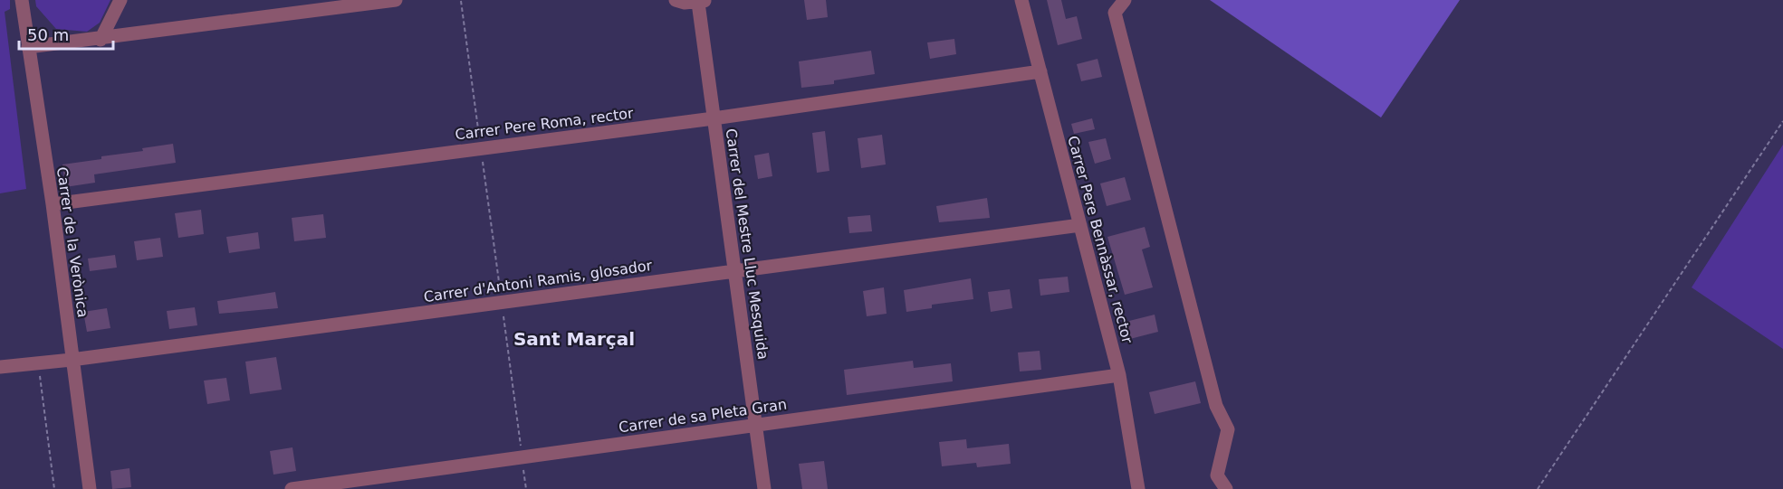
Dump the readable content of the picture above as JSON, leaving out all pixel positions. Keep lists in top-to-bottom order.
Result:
{
  "streets": {
    "street": [
      "Carrer Pere Roma, rector",
      "Carrer Pere Bennàssar, rector",
      "Carrer de la Verònica",
      "Carrer del Mestre Lluc Mesquida",
      "Carrer d'Antoni Ramis, glosador",
      "Carrer de sa Pleta Gran"
    ]
  },
  "crossings": [
    ["Carrer Pere Roma, rector", "Carrer Pere Bennàssar, rector"],
    ["Carrer Pere Roma, rector", "Carrer de la Verònica"],
    ["Carrer Pere Roma, rector", "Carrer del Mestre Lluc Mesquida"],
    ["Carrer Pere Bennàssar, rector", "Carrer d'Antoni Ramis, glosador"],
    ["Carrer Pere Bennàssar, rector", "Carrer de sa Pleta Gran"],
    ["Carrer de la Verònica", "Carrer d'Antoni Ramis, glosador"],
    ["Carrer del Mestre Lluc Mesquida", "Carrer d'Antoni Ramis, glosador"],
    ["Carrer del Mestre Lluc Mesquida", "Carrer de sa Pleta Gran"]
  ],
  "districts": ["Sant Marçal"],
  "scale_bar": "50 m"
}
